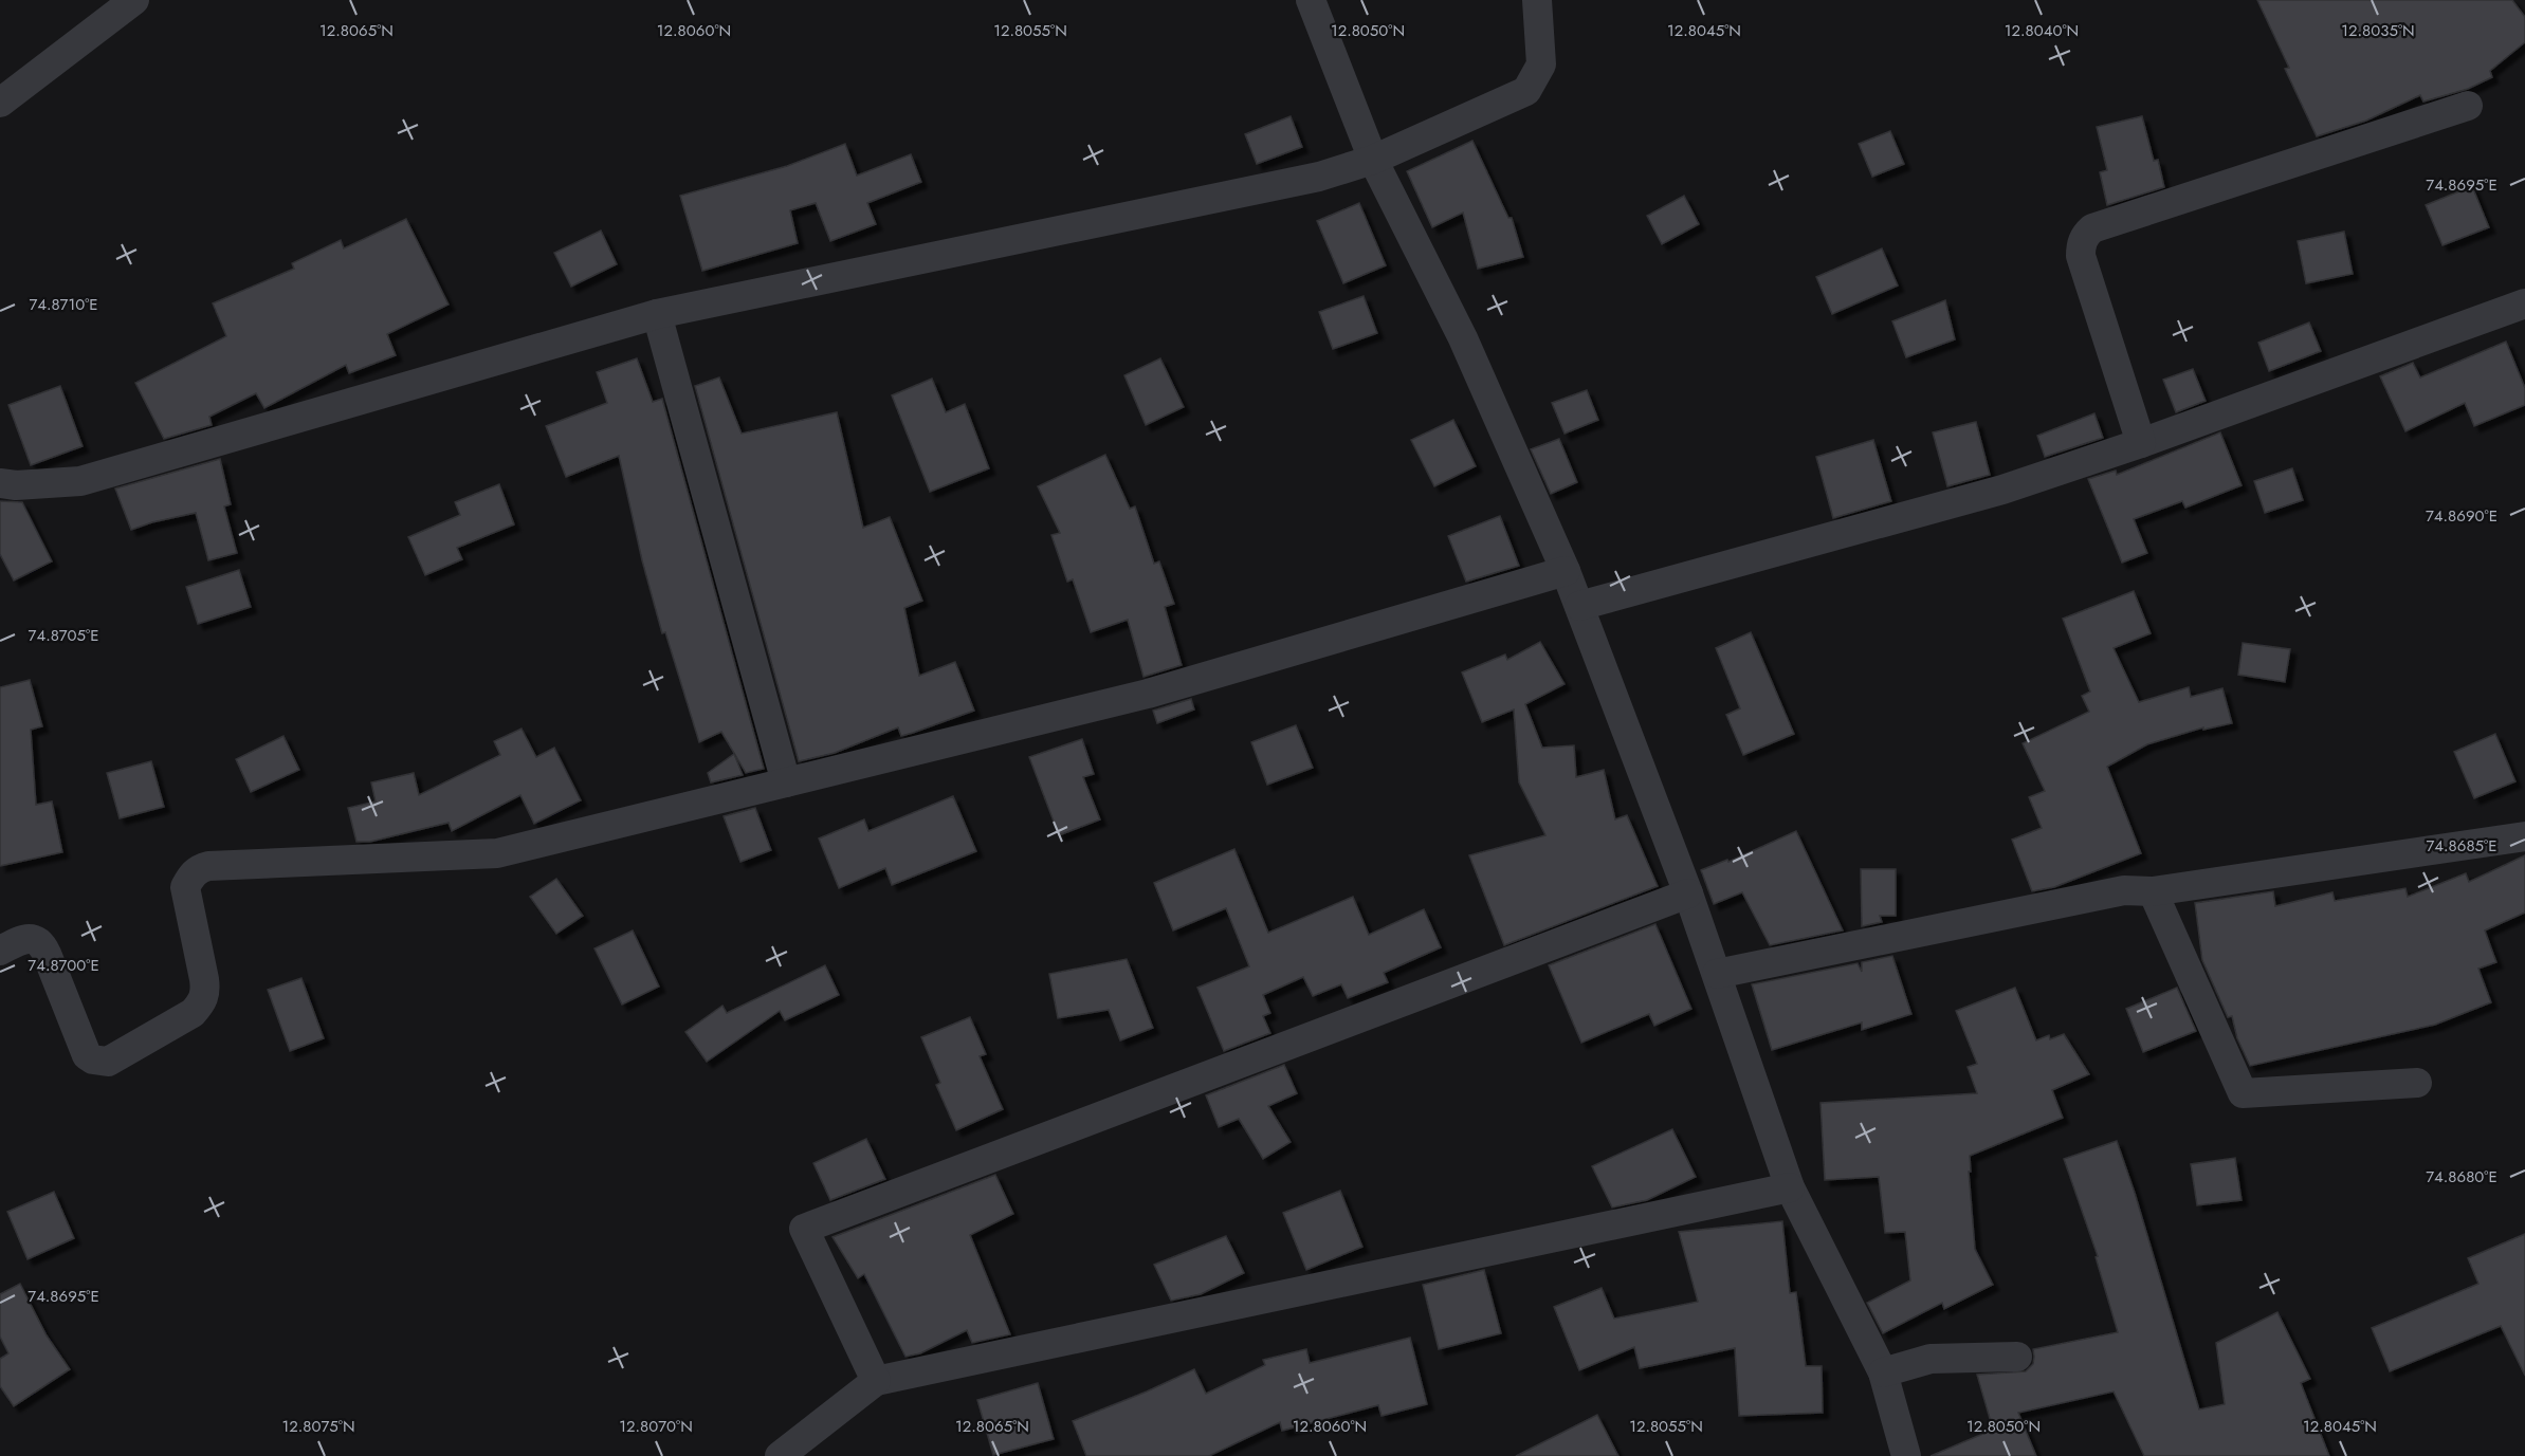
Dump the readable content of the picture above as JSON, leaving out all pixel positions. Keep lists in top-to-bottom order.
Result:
{
  "coordinates": [
    "12.8040°N",
    "12.8065°N",
    "12.8060°N",
    "12.8055°N",
    "12.8050°N",
    "12.8045°N",
    "12.8035°N",
    "74.8695°E",
    "74.8710°E",
    "74.8690°E",
    "74.8705°E",
    "74.8685°E",
    "74.8700°E",
    "74.8680°E",
    "12.8075°N",
    "12.8070°N"
  ]
}
